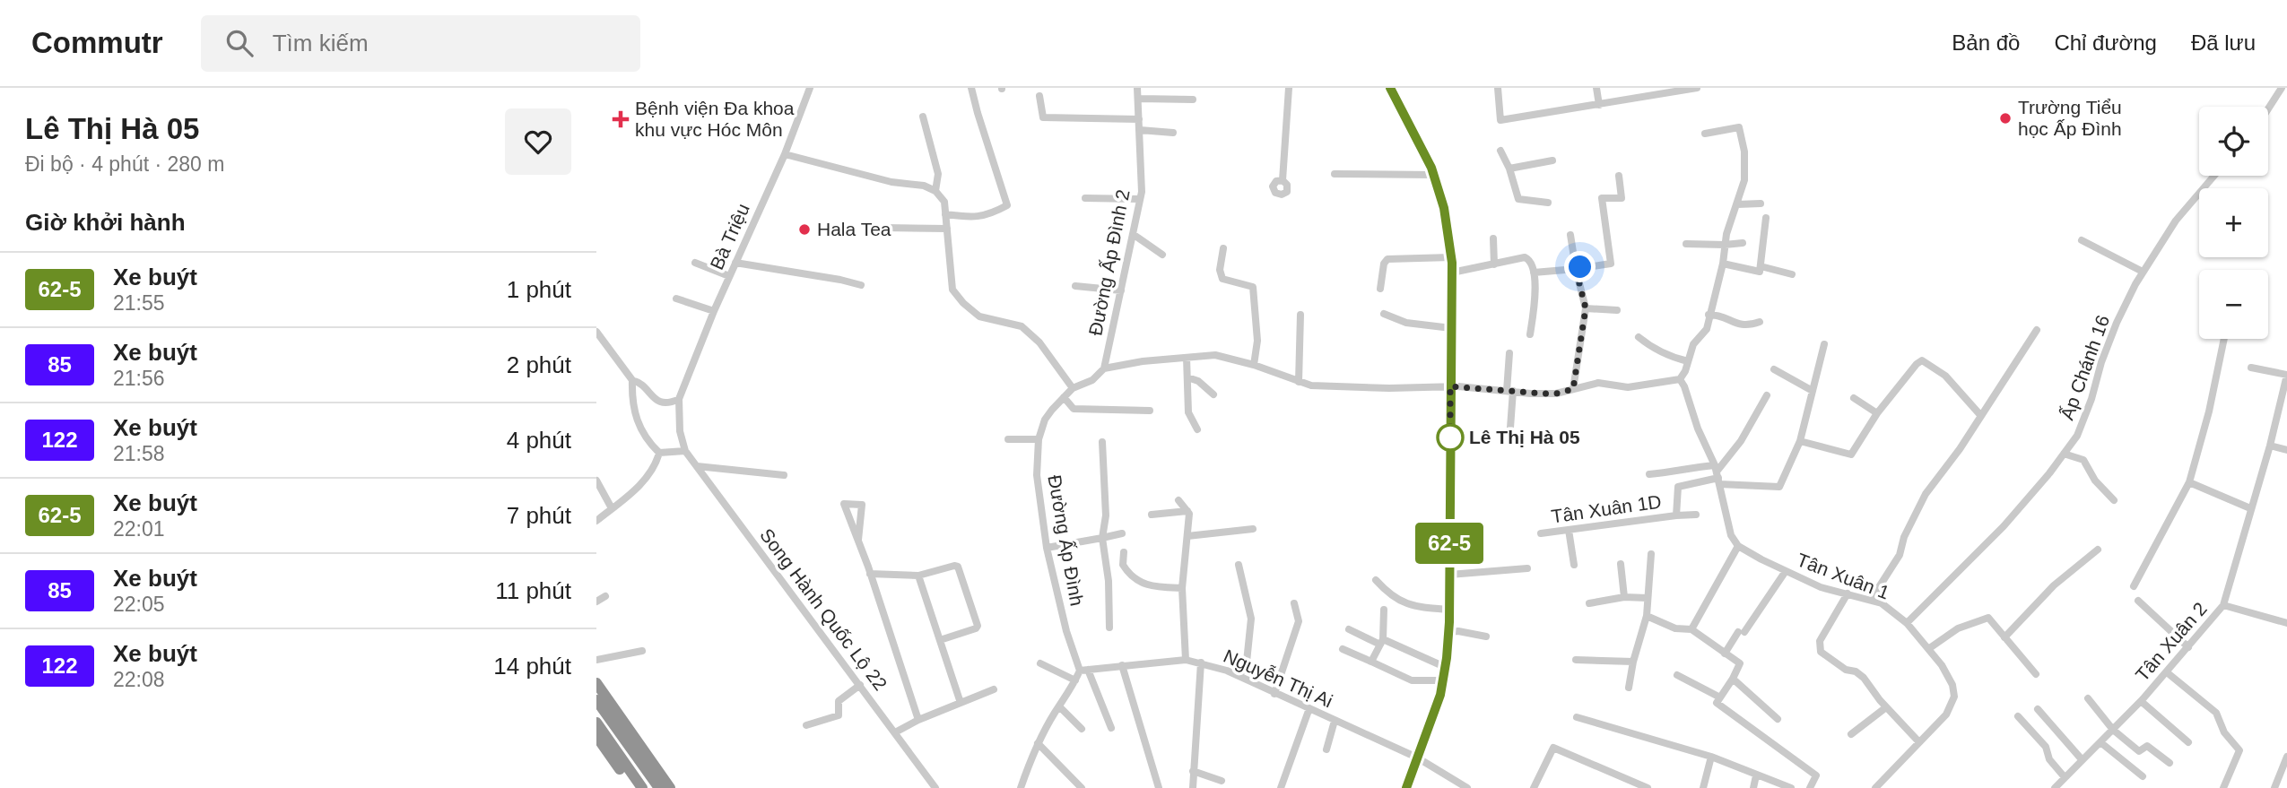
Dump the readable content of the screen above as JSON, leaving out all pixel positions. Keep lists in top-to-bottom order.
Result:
{
  "streets": {
    "street": [
      "Bà Triệu",
      "Đường Ấp Đình 2",
      "Ấp Chánh 16",
      "Tân Xuân 1D",
      "Đường Ấp Đình",
      "Tân Xuân 1",
      "Song Hành Quốc Lộ 22",
      "Tân Xuân 2",
      "Nguyễn Thị Ai"
    ]
  },
  "crossings": [
    ["Đường Ấp Đình 2", "Đường Ấp Đình"],
    ["Ấp Chánh 16", "Tân Xuân 1"],
    ["Đường Ấp Đình", "Nguyễn Thị Ai"]
  ],
  "places": {
    "other": ["Trường Tiểu học Ấp Đình", "Hala Tea", "Lê Thị Hà 05"],
    "health": ["Bệnh viện Đa khoa khu vực Hóc Môn"]
  },
  "lines": ["bus line 62-5"],
  "page": {
    "header": "Commutr",
    "search": "Tìm kiếm",
    "nav": ["Bản đồ", "Chỉ đường", "Đã lưu"],
    "heading": [
      ["Lê Thị Hà 05", "Đi bộ · 4 phút · 280 m"],
      "Giờ khởi hành"
    ],
    "on_map": "62-5",
    "map_buttons": ["+", "−"],
    "list": [
      {
        "mark": "62-5",
        "name": "Xe buýt",
        "note": "21:55",
        "value": "1 phút"
      },
      {
        "mark": "85",
        "name": "Xe buýt",
        "note": "21:56",
        "value": "2 phút"
      },
      {
        "mark": "122",
        "name": "Xe buýt",
        "note": "21:58",
        "value": "4 phút"
      },
      {
        "mark": "62-5",
        "name": "Xe buýt",
        "note": "22:01",
        "value": "7 phút"
      },
      {
        "mark": "85",
        "name": "Xe buýt",
        "note": "22:05",
        "value": "11 phút"
      },
      {
        "mark": "122",
        "name": "Xe buýt",
        "note": "22:08",
        "value": "14 phút"
      }
    ]
  }
}
